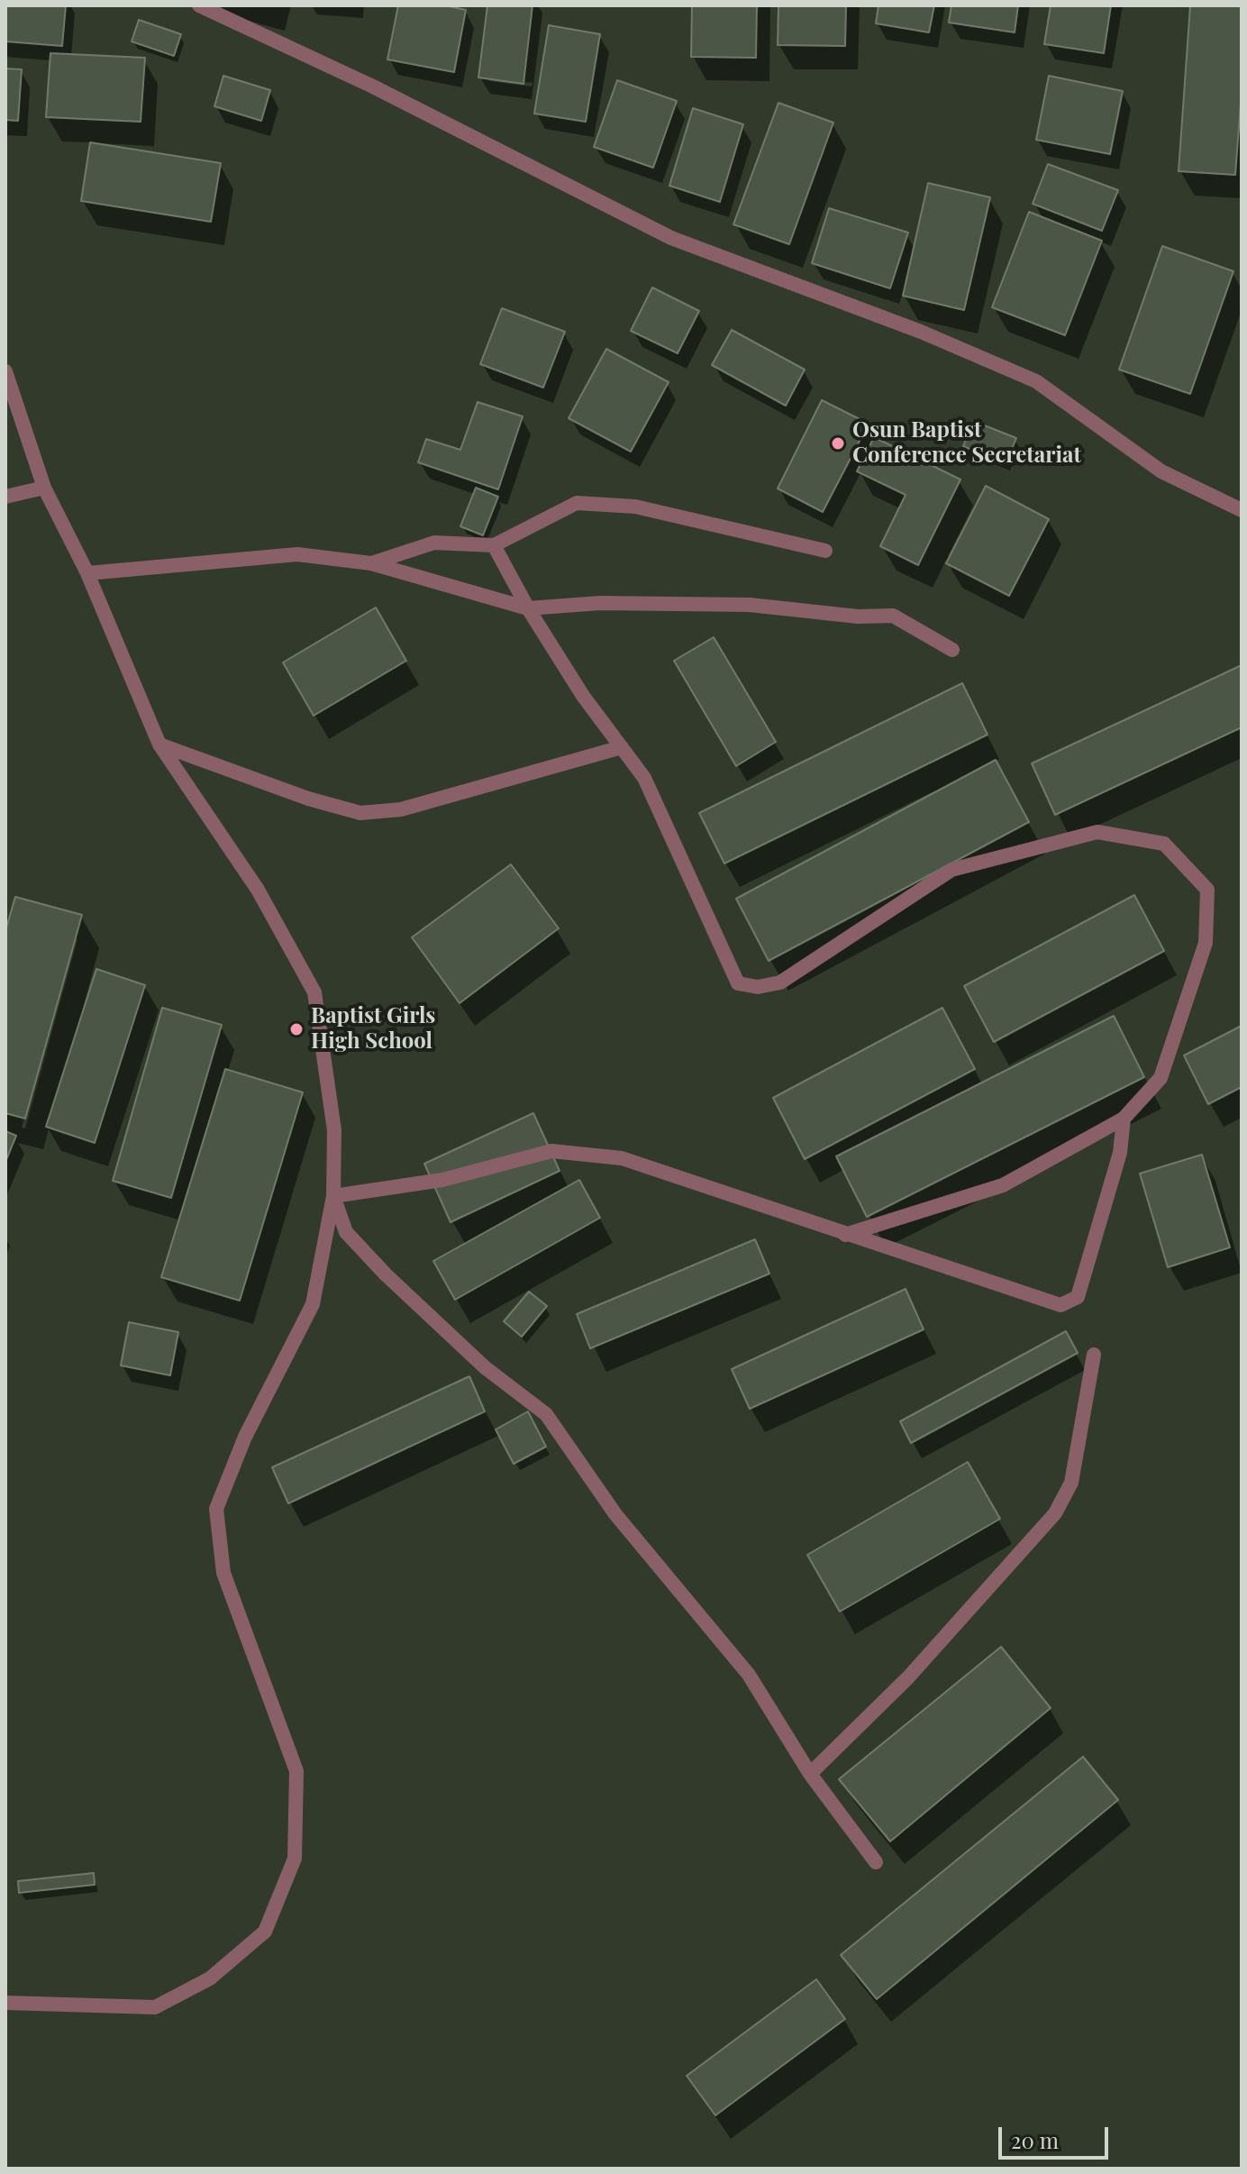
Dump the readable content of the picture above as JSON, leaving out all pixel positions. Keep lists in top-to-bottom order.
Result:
{
  "places": ["Osun Baptist Conference Secretariat", "Baptist Girls High School"],
  "scale_bar": "20 m"
}
